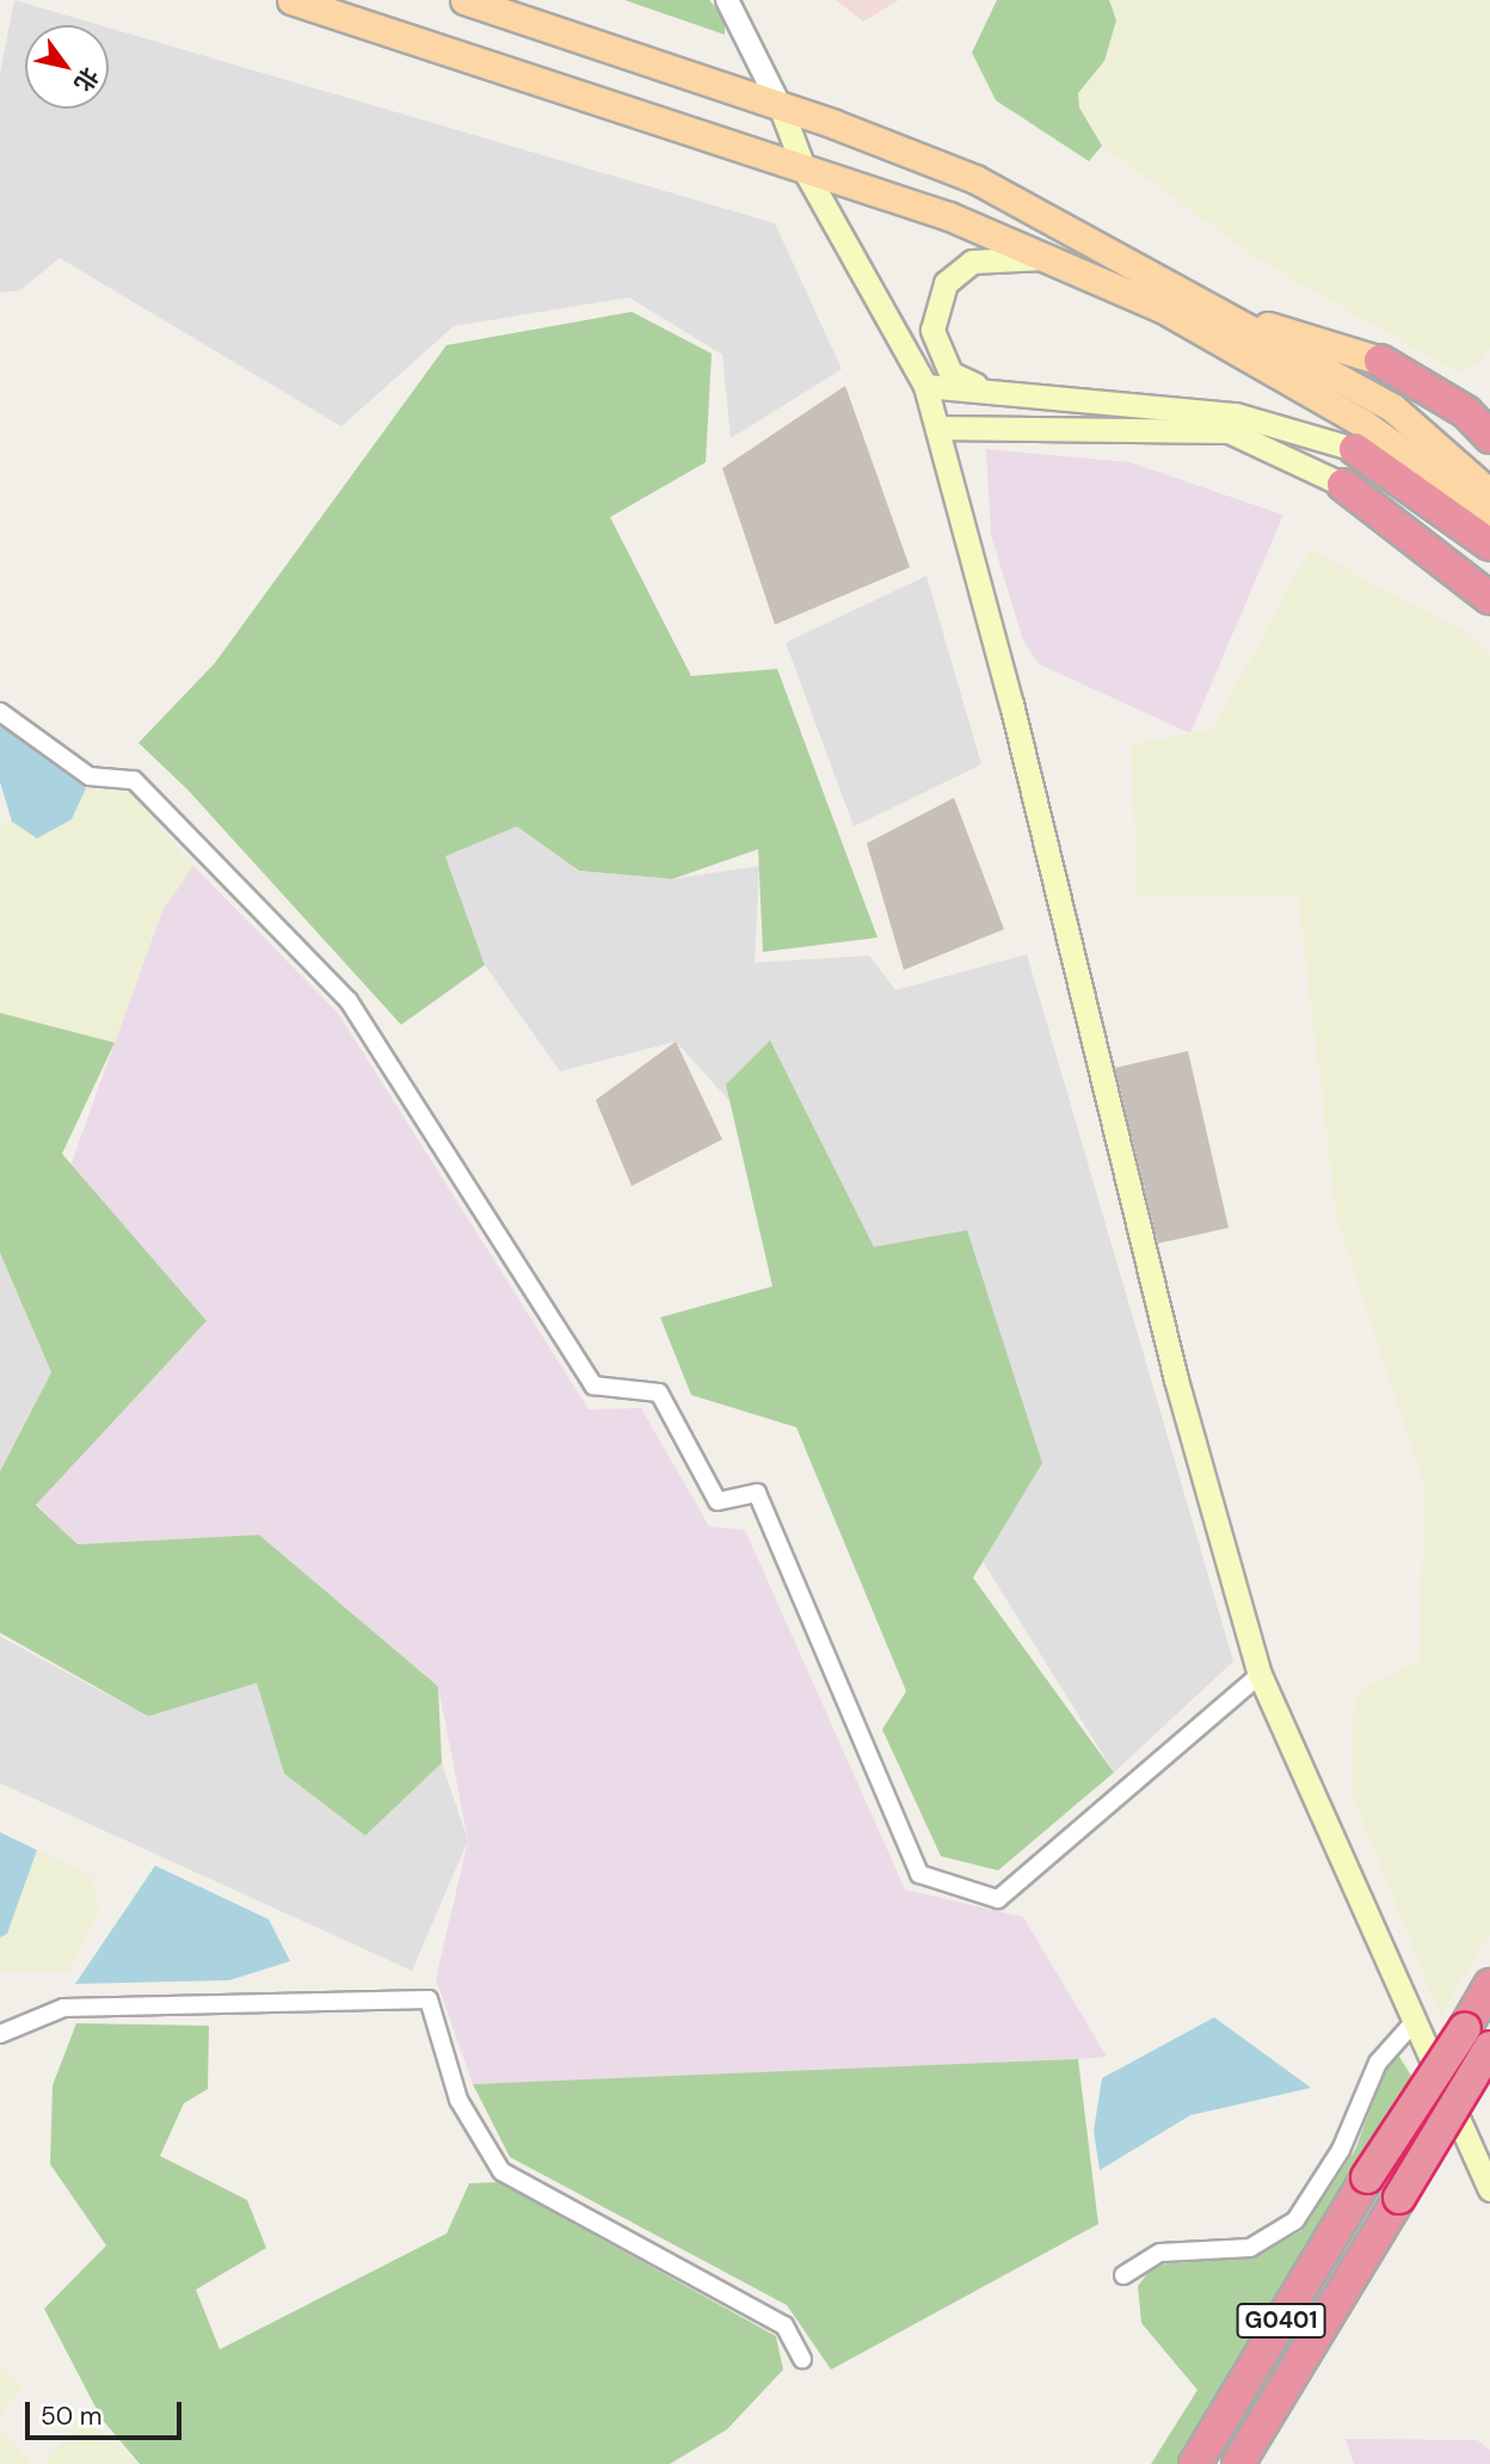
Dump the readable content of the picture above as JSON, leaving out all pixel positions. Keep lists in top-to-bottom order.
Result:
{
  "streets": {
    "highway": ["G0401"]
  },
  "scale_bar": "50 m",
  "north": "bottom right"
}
